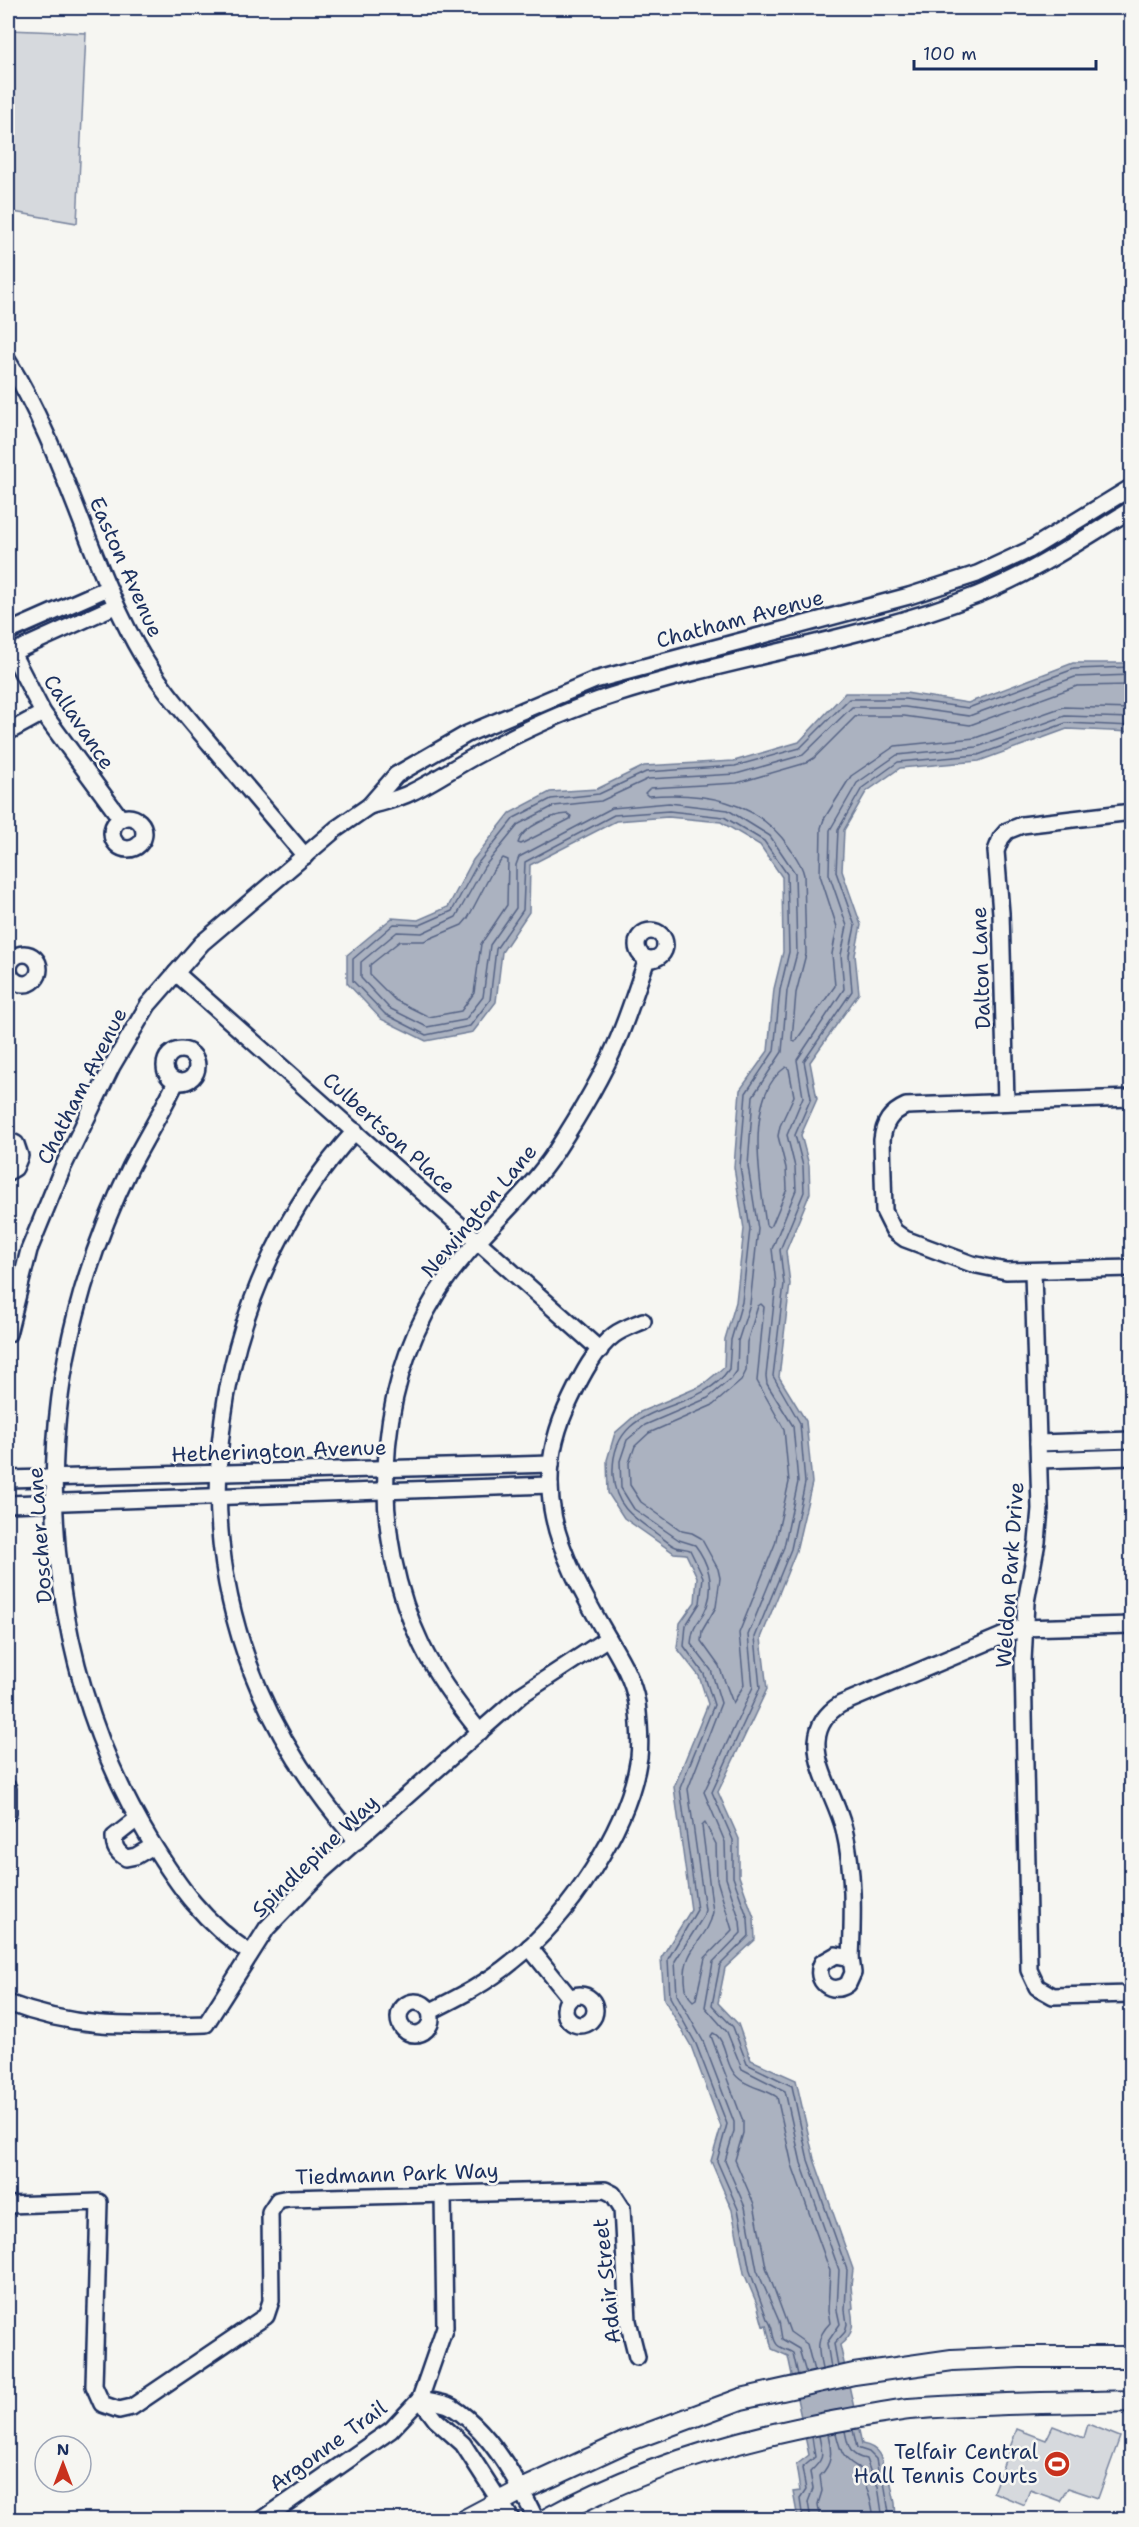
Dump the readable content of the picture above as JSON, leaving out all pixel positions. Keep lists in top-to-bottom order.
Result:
{
  "streets": {
    "street": [
      "Easton Avenue",
      "Chatham Avenue",
      "Callavance",
      "Dalton Lane",
      "Culbertson Place",
      "Newington Lane",
      "Hetherington Avenue",
      "Doscher Lane",
      "Weldon Park Drive",
      "Spindlepine Way",
      "Tiedmann Park Way",
      "Adair Street",
      "Argonne Trail"
    ]
  },
  "crossings": [
    ["Easton Avenue", "Chatham Avenue"],
    ["Chatham Avenue", "Culbertson Place"],
    ["Culbertson Place", "Newington Lane"],
    ["Newington Lane", "Hetherington Avenue"],
    ["Newington Lane", "Spindlepine Way"],
    ["Hetherington Avenue", "Doscher Lane"],
    ["Doscher Lane", "Spindlepine Way"],
    ["Tiedmann Park Way", "Adair Street"],
    ["Tiedmann Park Way", "Argonne Trail"]
  ],
  "places": {
    "sports": ["Telfair Central Hall Tennis Courts"]
  },
  "scale_bar": "100 m",
  "north": "top"
}
